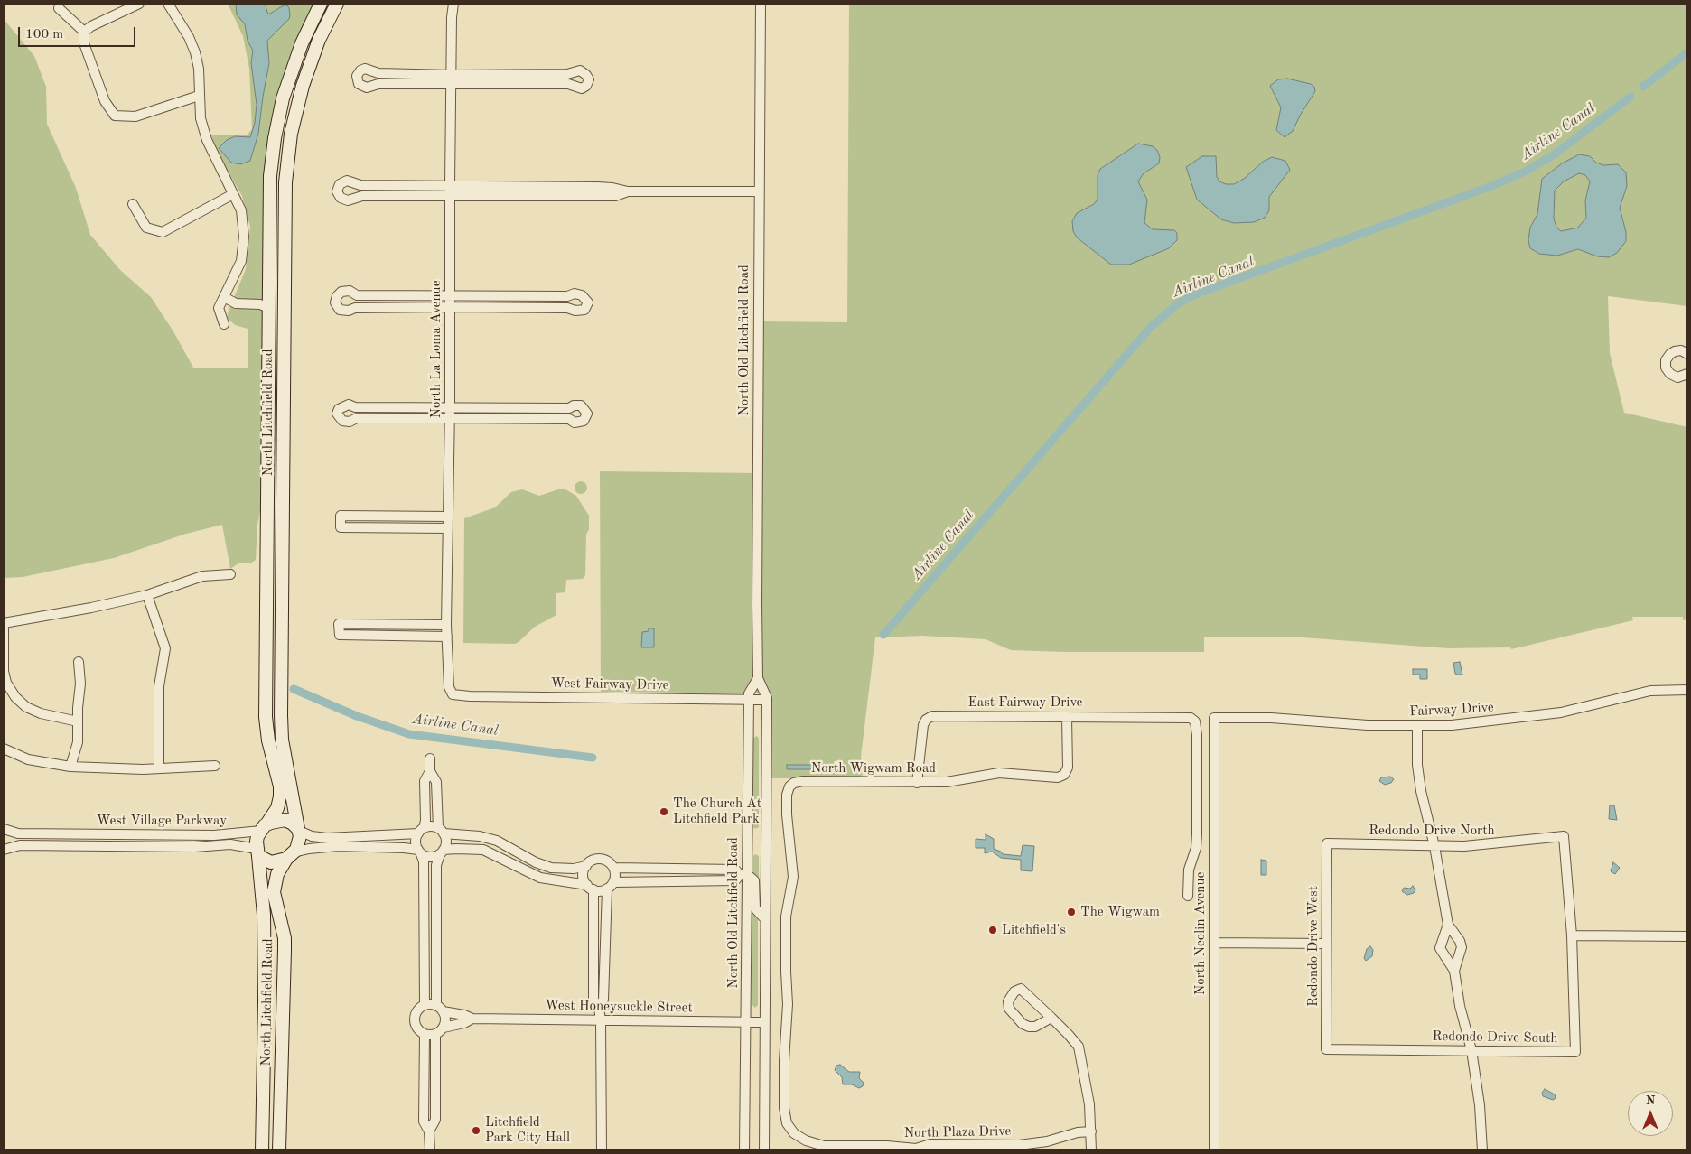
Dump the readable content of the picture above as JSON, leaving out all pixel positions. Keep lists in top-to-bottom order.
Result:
{
  "streets": {
    "main road": ["North Litchfield Road"],
    "street": [
      "North Old Litchfield Road",
      "North La Loma Avenue",
      "West Fairway Drive",
      "East Fairway Drive",
      "Fairway Drive",
      "North Wigwam Road",
      "West Village Parkway",
      "Redondo Drive North",
      "North Neolin Avenue",
      "Redondo Drive West",
      "West Honeysuckle Street",
      "Redondo Drive South",
      "North Plaza Drive"
    ]
  },
  "crossings": [
    ["North Old Litchfield Road", "West Fairway Drive"],
    ["North Old Litchfield Road", "West Honeysuckle Street"],
    ["North La Loma Avenue", "West Fairway Drive"],
    ["North Litchfield Road", "West Village Parkway"],
    ["East Fairway Drive", "North Wigwam Road"],
    ["Fairway Drive", "North Neolin Avenue"],
    ["North Wigwam Road", "North Plaza Drive"],
    ["Redondo Drive North", "Redondo Drive West"],
    ["Redondo Drive North", "Redondo Drive South"],
    ["Redondo Drive West", "Redondo Drive South"]
  ],
  "water": ["Airline Canal"],
  "places": [
    "The Church At Litchfield Park",
    "The Wigwam",
    "Litchfield's",
    "Litchfield Park City Hall"
  ],
  "scale_bar": "100 m",
  "north": "top"
}
